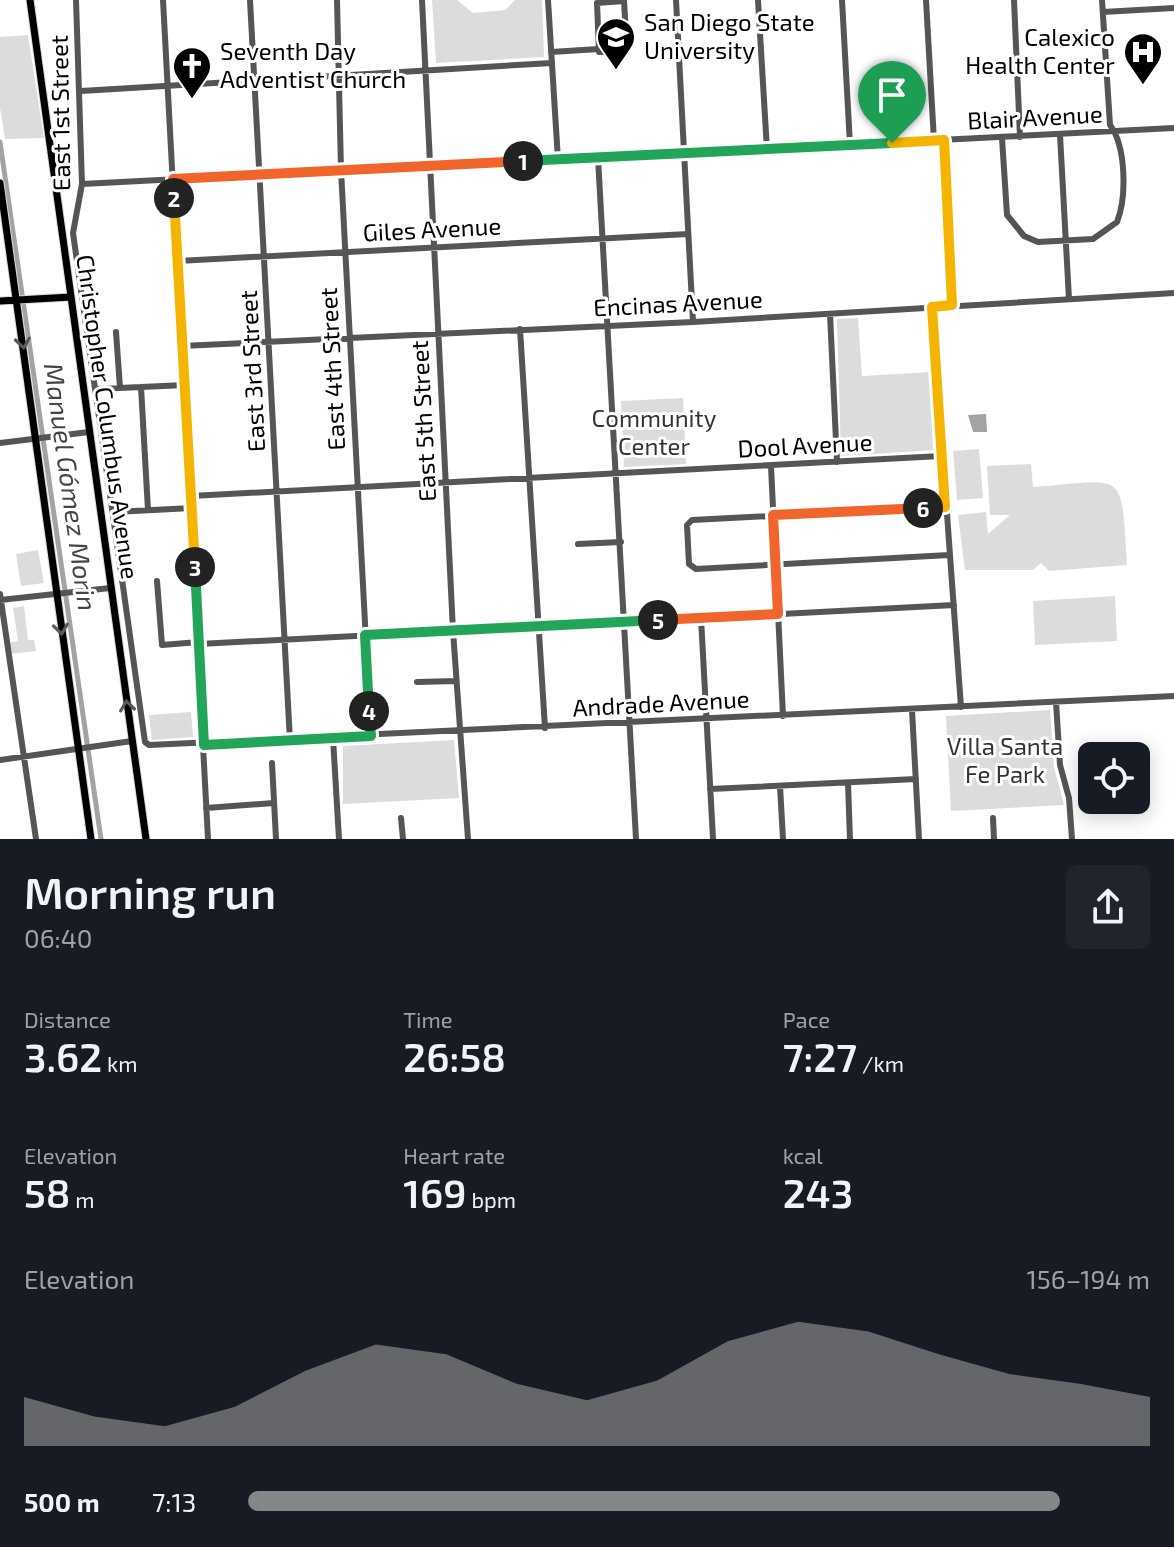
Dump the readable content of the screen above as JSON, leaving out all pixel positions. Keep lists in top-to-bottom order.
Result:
{
  "streets": {
    "main road": ["Christopher Columbus Avenue"],
    "street": [
      "East 1st Street",
      "Blair Avenue",
      "Giles Avenue",
      "Encinas Avenue",
      "East 4th Street",
      "East 3rd Street",
      "East 5th Street",
      "Dool Avenue",
      "Andrade Avenue"
    ]
  },
  "crossings": [
    ["East 1st Street", "Blair Avenue"],
    ["East 1st Street", "Andrade Avenue"],
    ["Blair Avenue", "East 4th Street"],
    ["Blair Avenue", "East 3rd Street"],
    ["Blair Avenue", "East 5th Street"],
    ["Giles Avenue", "East 4th Street"],
    ["Giles Avenue", "East 3rd Street"],
    ["Giles Avenue", "East 5th Street"],
    ["Encinas Avenue", "East 4th Street"],
    ["Encinas Avenue", "East 3rd Street"],
    ["Encinas Avenue", "East 5th Street"],
    ["East 4th Street", "Dool Avenue"],
    ["East 4th Street", "Andrade Avenue"],
    ["East 3rd Street", "Dool Avenue"],
    ["East 3rd Street", "Andrade Avenue"],
    ["East 5th Street", "Dool Avenue"],
    ["East 5th Street", "Andrade Avenue"]
  ],
  "water": ["Manuel Gómez Morin"],
  "parks": ["Community Center", "Villa Santa Fe Park"],
  "places": {
    "school or university": ["San Diego State University"],
    "hospital": ["Calexico Health Center"],
    "church": ["Seventh Day Adventist Church"]
  },
  "page": {
    "pins": [
      "1",
      "2",
      "6",
      "3",
      "5",
      "4"
    ],
    "heading": ["Morning run", "06:40"],
    "stats": [
      ["Distance", "3.62 km"],
      ["Time", "26:58"],
      ["Pace", "7:27 /km"],
      ["Elevation", "58 m"],
      ["Heart rate", "169 bpm"],
      ["kcal", "243"]
    ],
    "chart": ["Elevation", "156–194 m"],
    "list": [
      {
        "name": "500 m",
        "note": "7:13"
      }
    ]
  }
}
